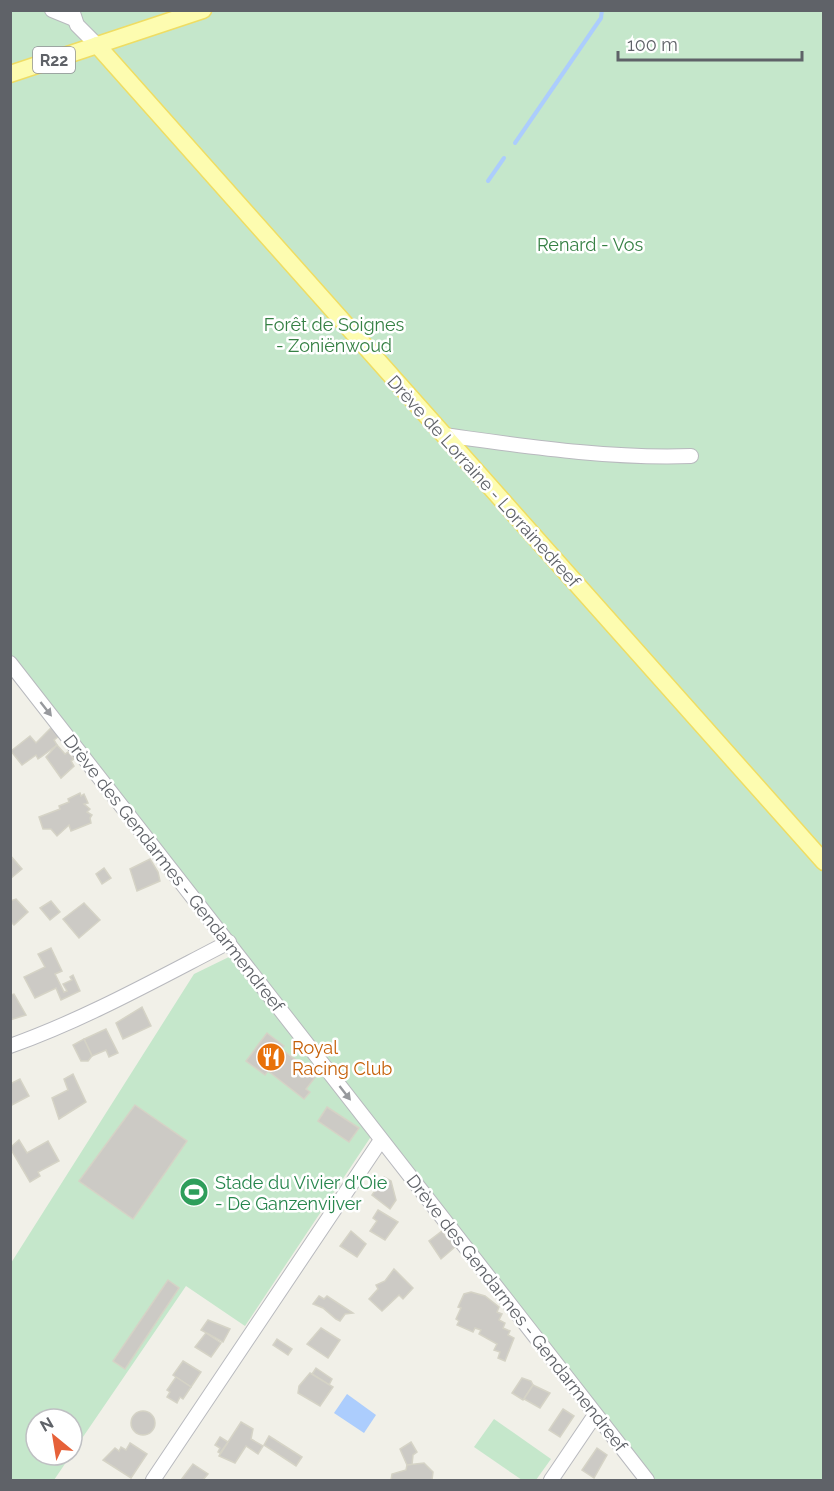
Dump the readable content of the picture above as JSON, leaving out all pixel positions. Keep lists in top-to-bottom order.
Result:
{
  "streets": {
    "main road": ["R22", "Drève de Lorraine - Lorrainedreef"],
    "street": ["Drève des Gendarmes - Gendarmendreef"]
  },
  "crossings": [
    ["R22", "Drève de Lorraine - Lorrainedreef"]
  ],
  "one_way": ["Drève des Gendarmes - Gendarmendreef"],
  "parks": ["Renard - Vos", "Forêt de Soignes - Zoniënwoud"],
  "places": {
    "restaurant": ["Royal Racing Club"],
    "sports": ["Stade du Vivier d'Oie - De Ganzenvijver"]
  },
  "scale_bar": "100 m",
  "north": "top left"
}
